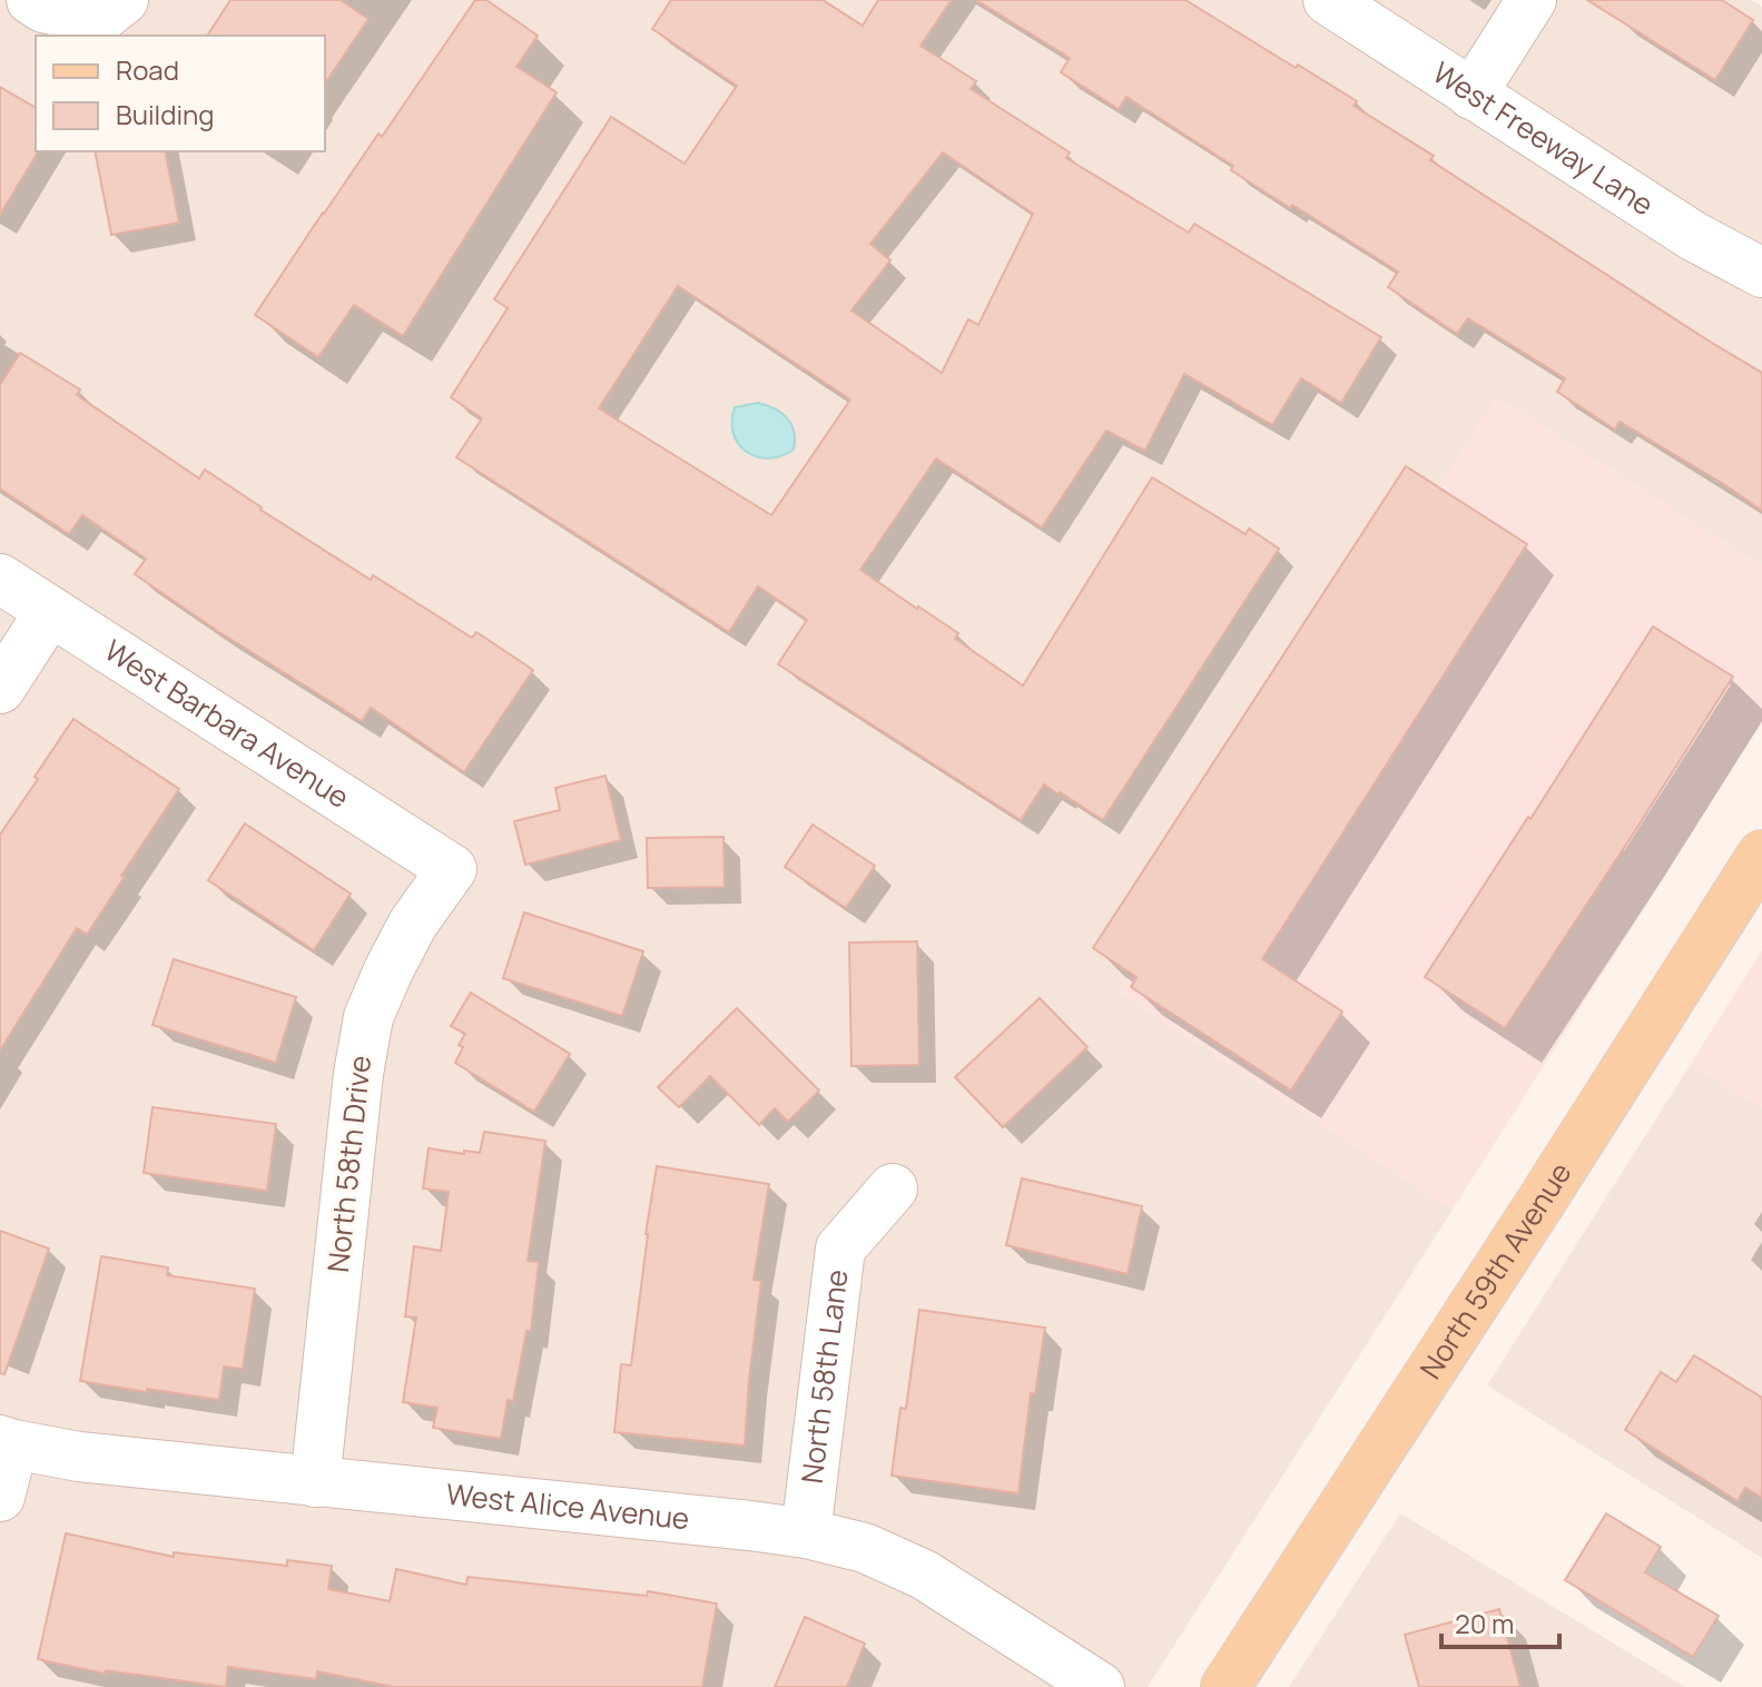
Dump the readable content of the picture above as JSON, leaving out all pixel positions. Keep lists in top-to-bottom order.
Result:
{
  "streets": {
    "main road": ["North 59th Avenue"],
    "street": [
      "West Freeway Lane",
      "West Barbara Avenue",
      "North 58th Drive",
      "North 58th Lane",
      "West Alice Avenue"
    ]
  },
  "crossings": [
    ["West Barbara Avenue", "North 58th Drive"],
    ["North 58th Drive", "West Alice Avenue"],
    ["North 58th Lane", "West Alice Avenue"]
  ],
  "legend": ["Road", "Building"],
  "scale_bar": "20 m"
}
